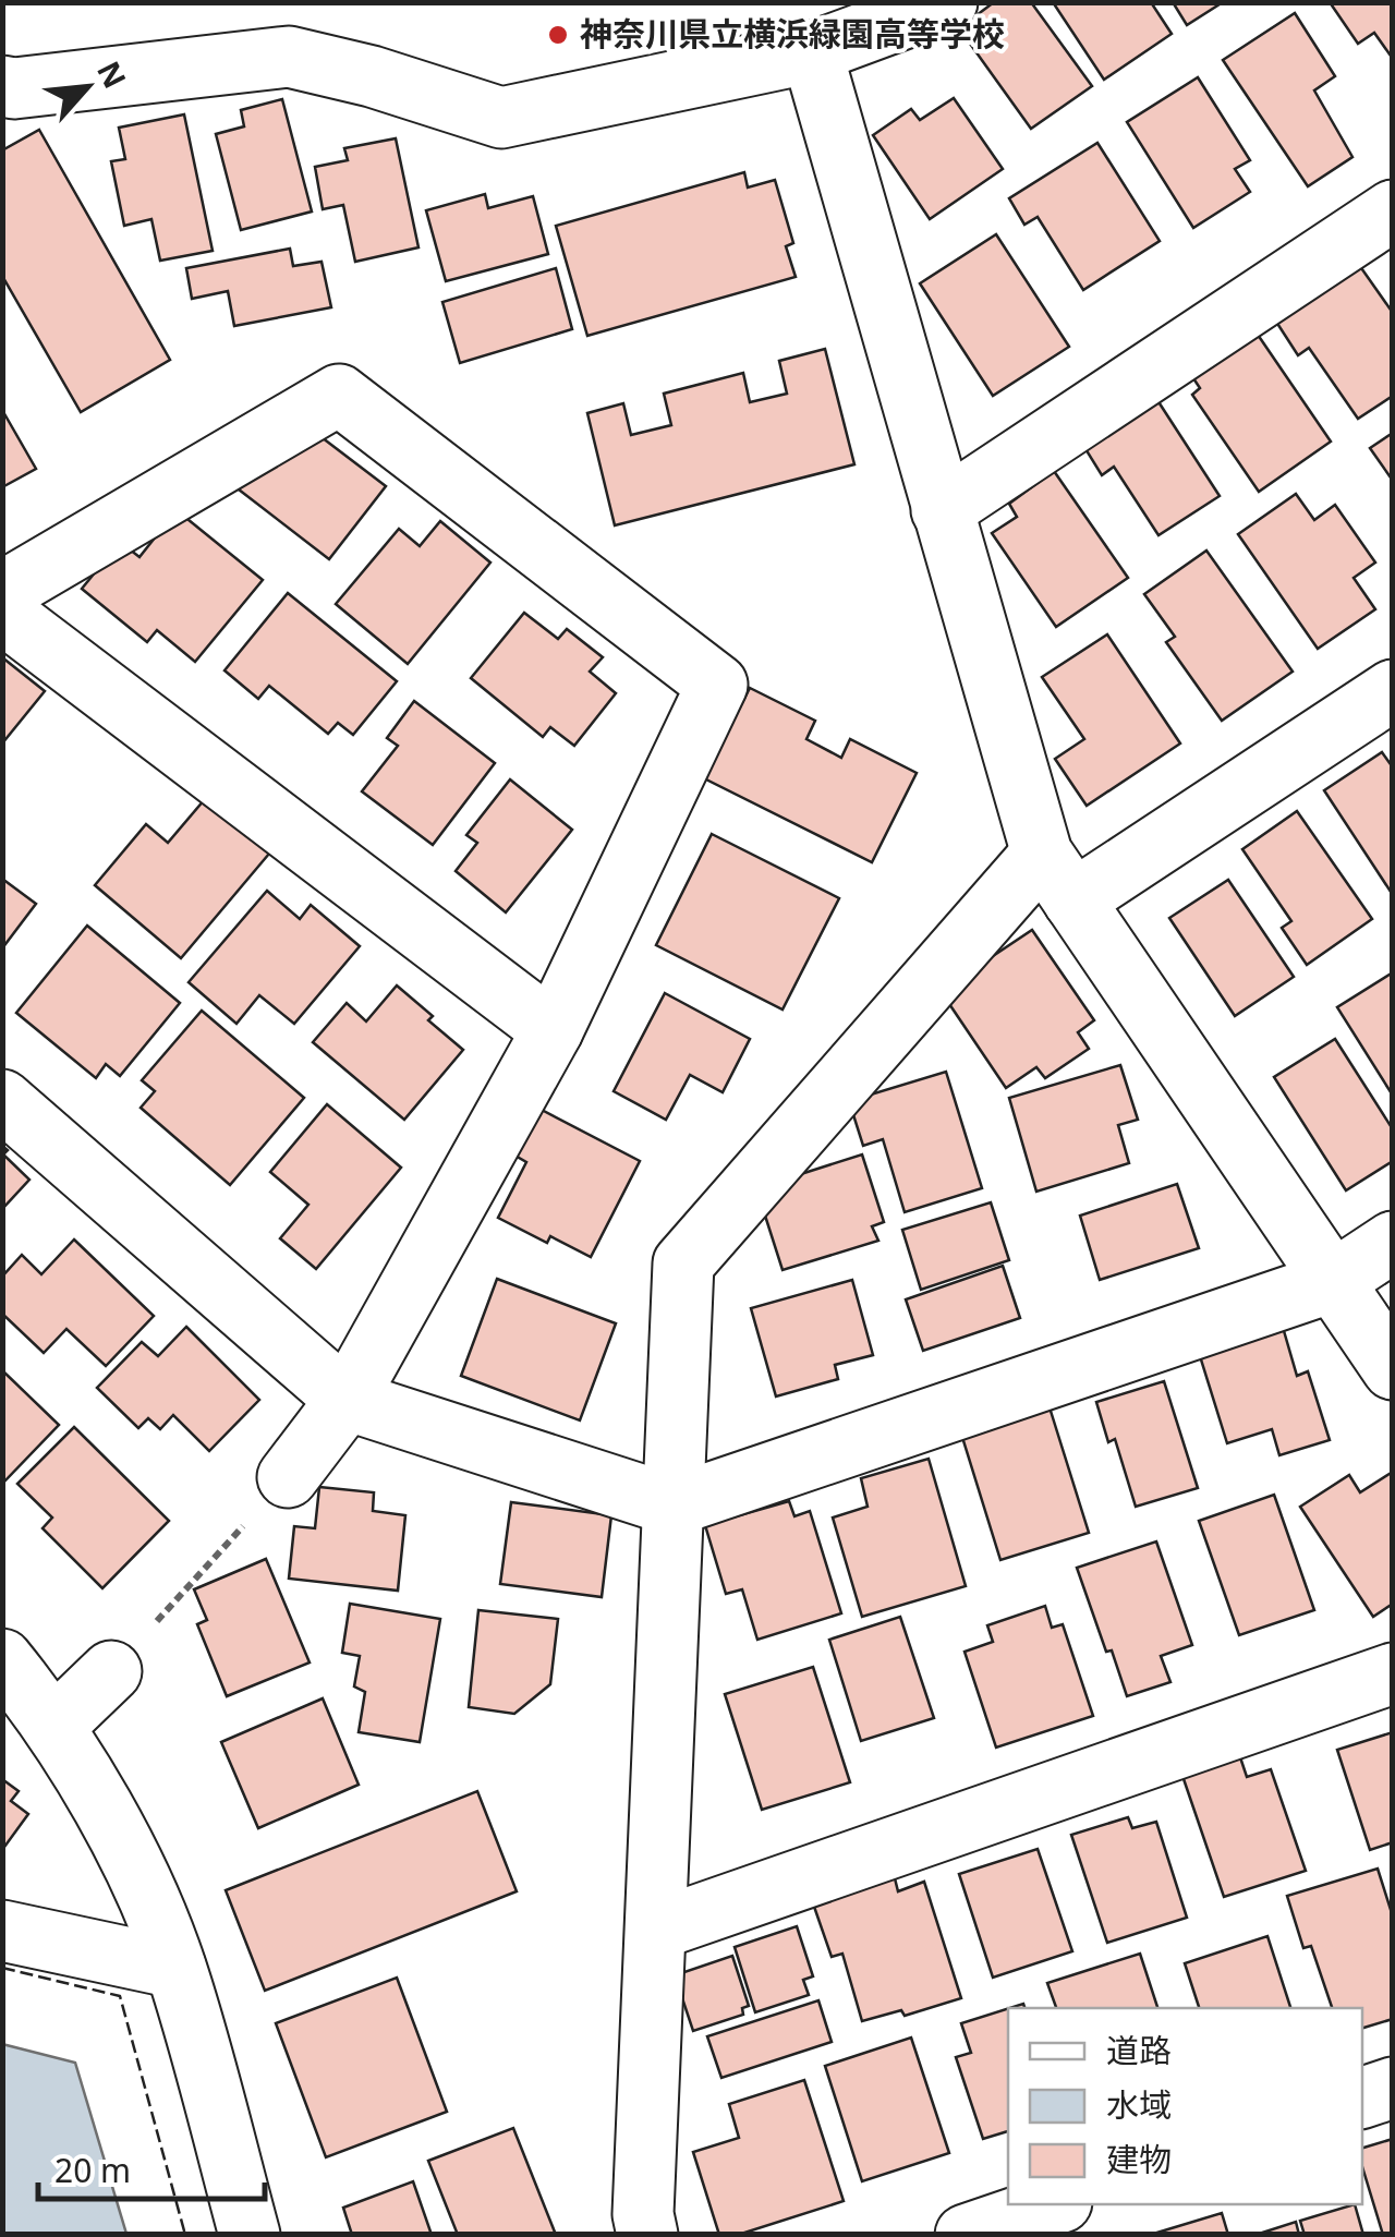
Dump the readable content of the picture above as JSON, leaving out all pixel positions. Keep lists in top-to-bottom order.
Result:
{
  "places": ["神奈川県立横浜緑園高等学校"],
  "legend": ["道路", "水域", "建物"],
  "scale_bar": "20 m",
  "north": "top right"
}
